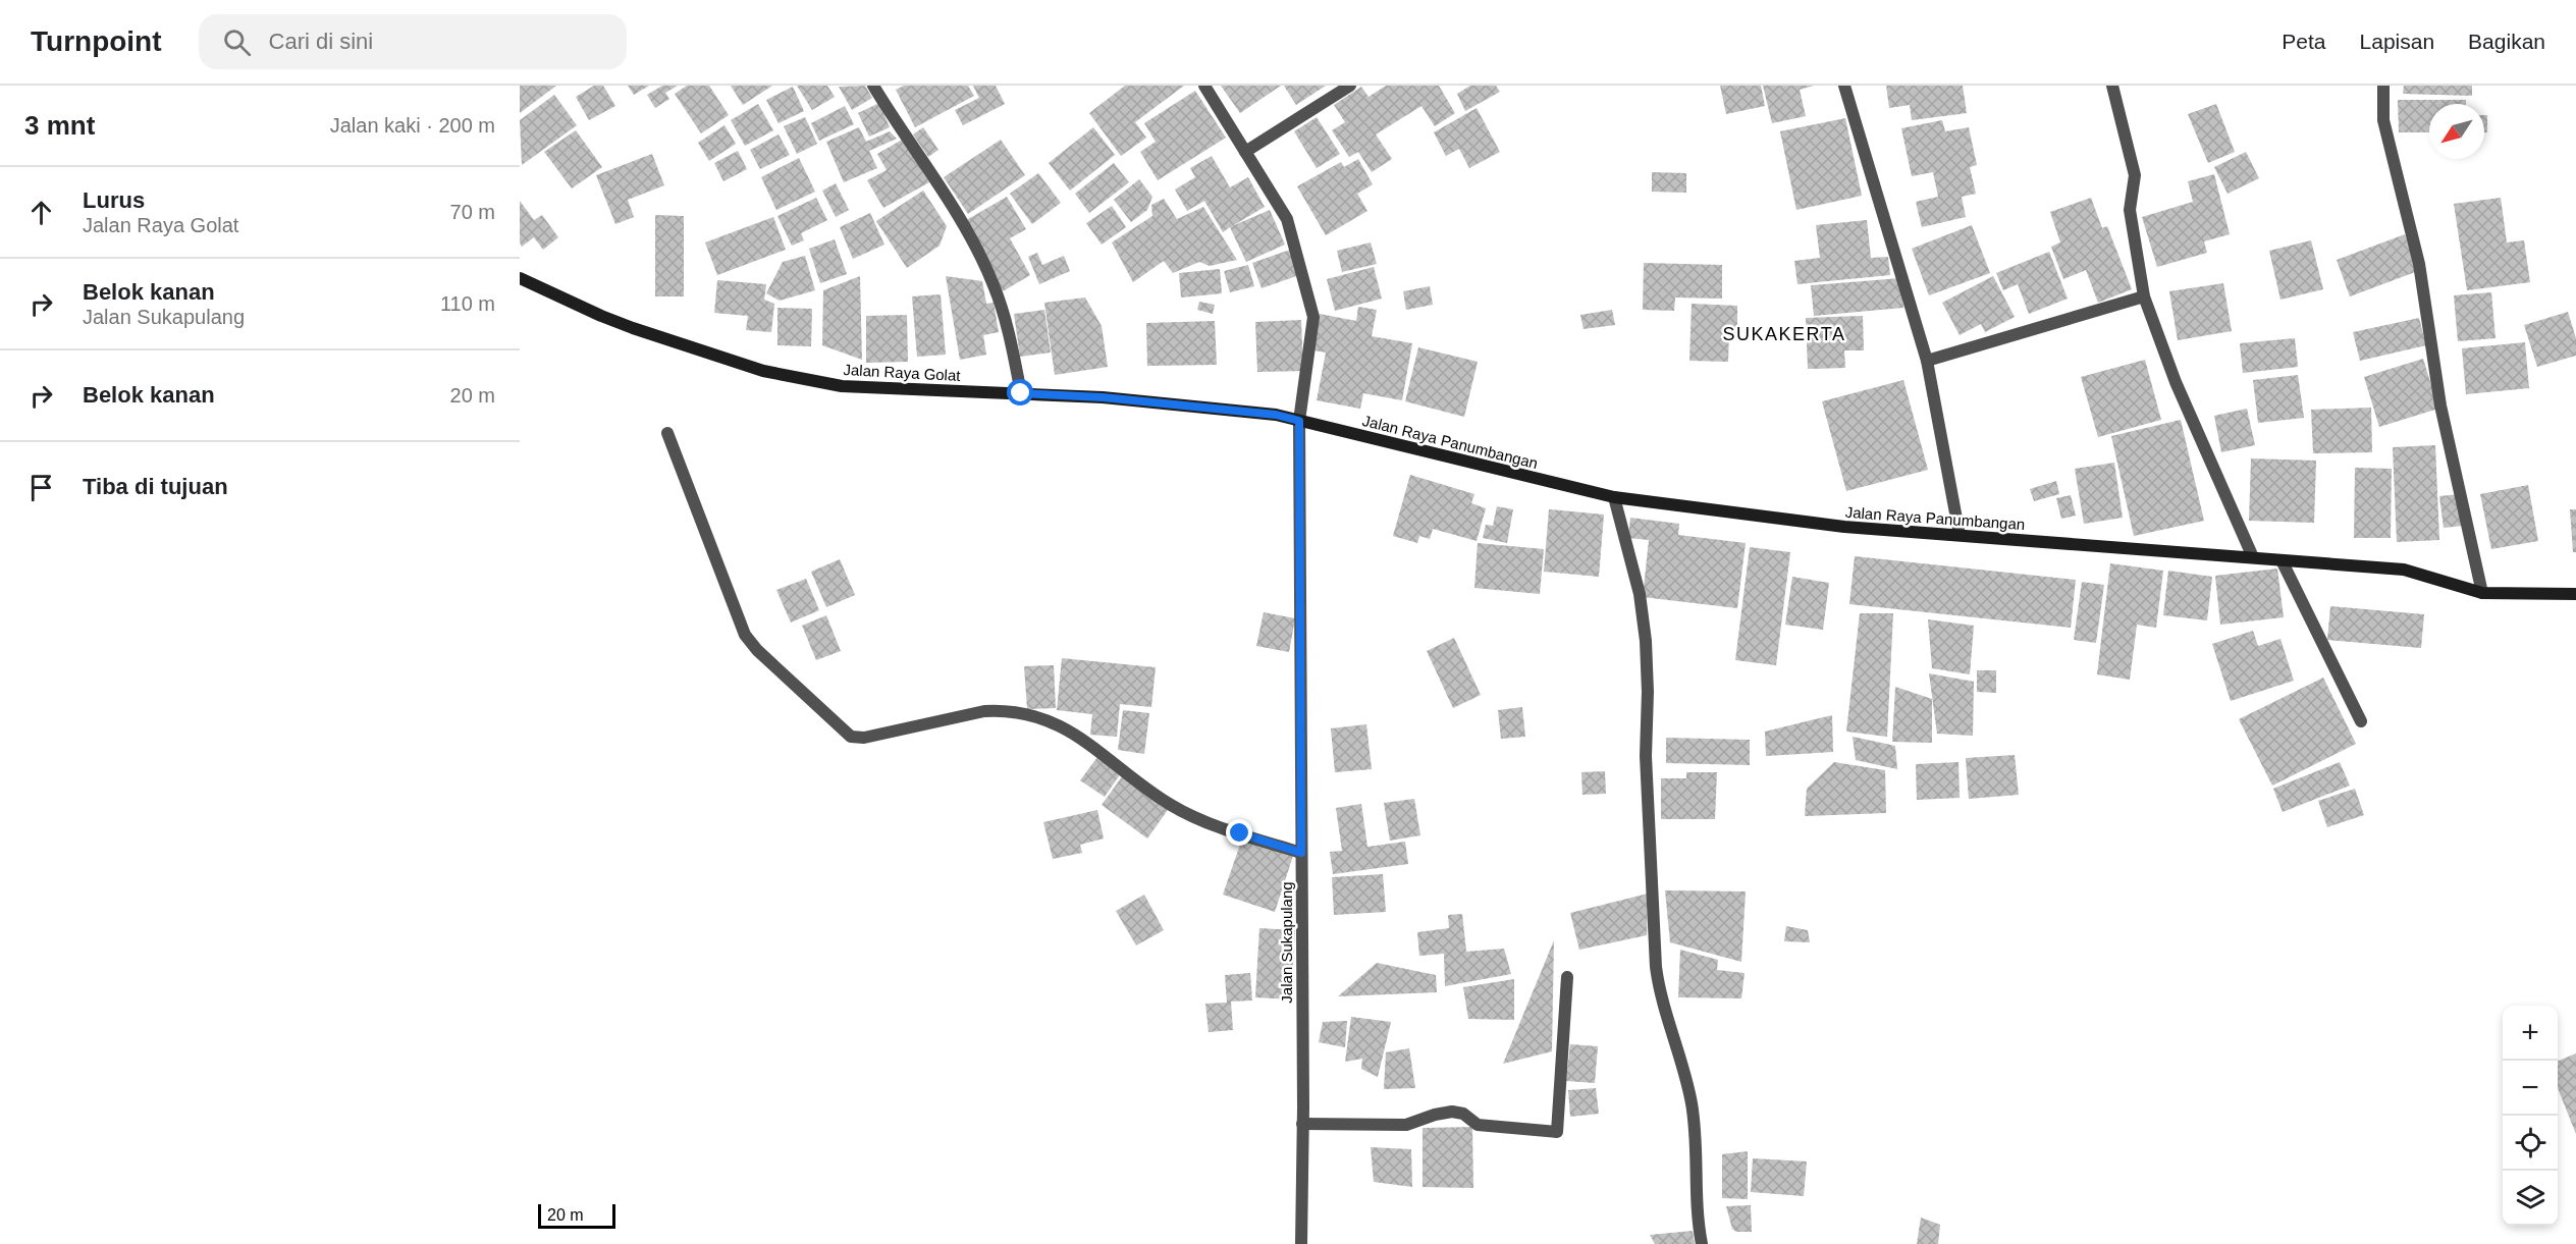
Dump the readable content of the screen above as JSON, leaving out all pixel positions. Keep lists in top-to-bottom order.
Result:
{
  "streets": {
    "main road": ["Jalan Raya Golat", "Jalan Raya Panumbangan"],
    "street": ["Jalan Sukapulang"]
  },
  "crossings": [
    ["Jalan Raya Golat", "Jalan Raya Panumbangan"],
    ["Jalan Raya Golat", "Jalan Sukapulang"],
    ["Jalan Raya Panumbangan", "Jalan Sukapulang"]
  ],
  "districts": ["SUKAKERTA"],
  "scale_bar": "20 m",
  "north": "bottom left",
  "page": {
    "header": "Turnpoint",
    "search": "Cari di sini",
    "nav": ["Peta", "Lapisan", "Bagikan"],
    "heading": ["3 mnt", "Jalan kaki · 200 m"],
    "list": [
      ["Lurus", "Jalan Raya Golat", "70 m"],
      ["Belok kanan", "Jalan Sukapulang", "110 m"],
      ["Belok kanan", "20 m"],
      "Tiba di tujuan"
    ],
    "map_buttons": ["+", "−"],
    "scale": "20 m"
  }
}
